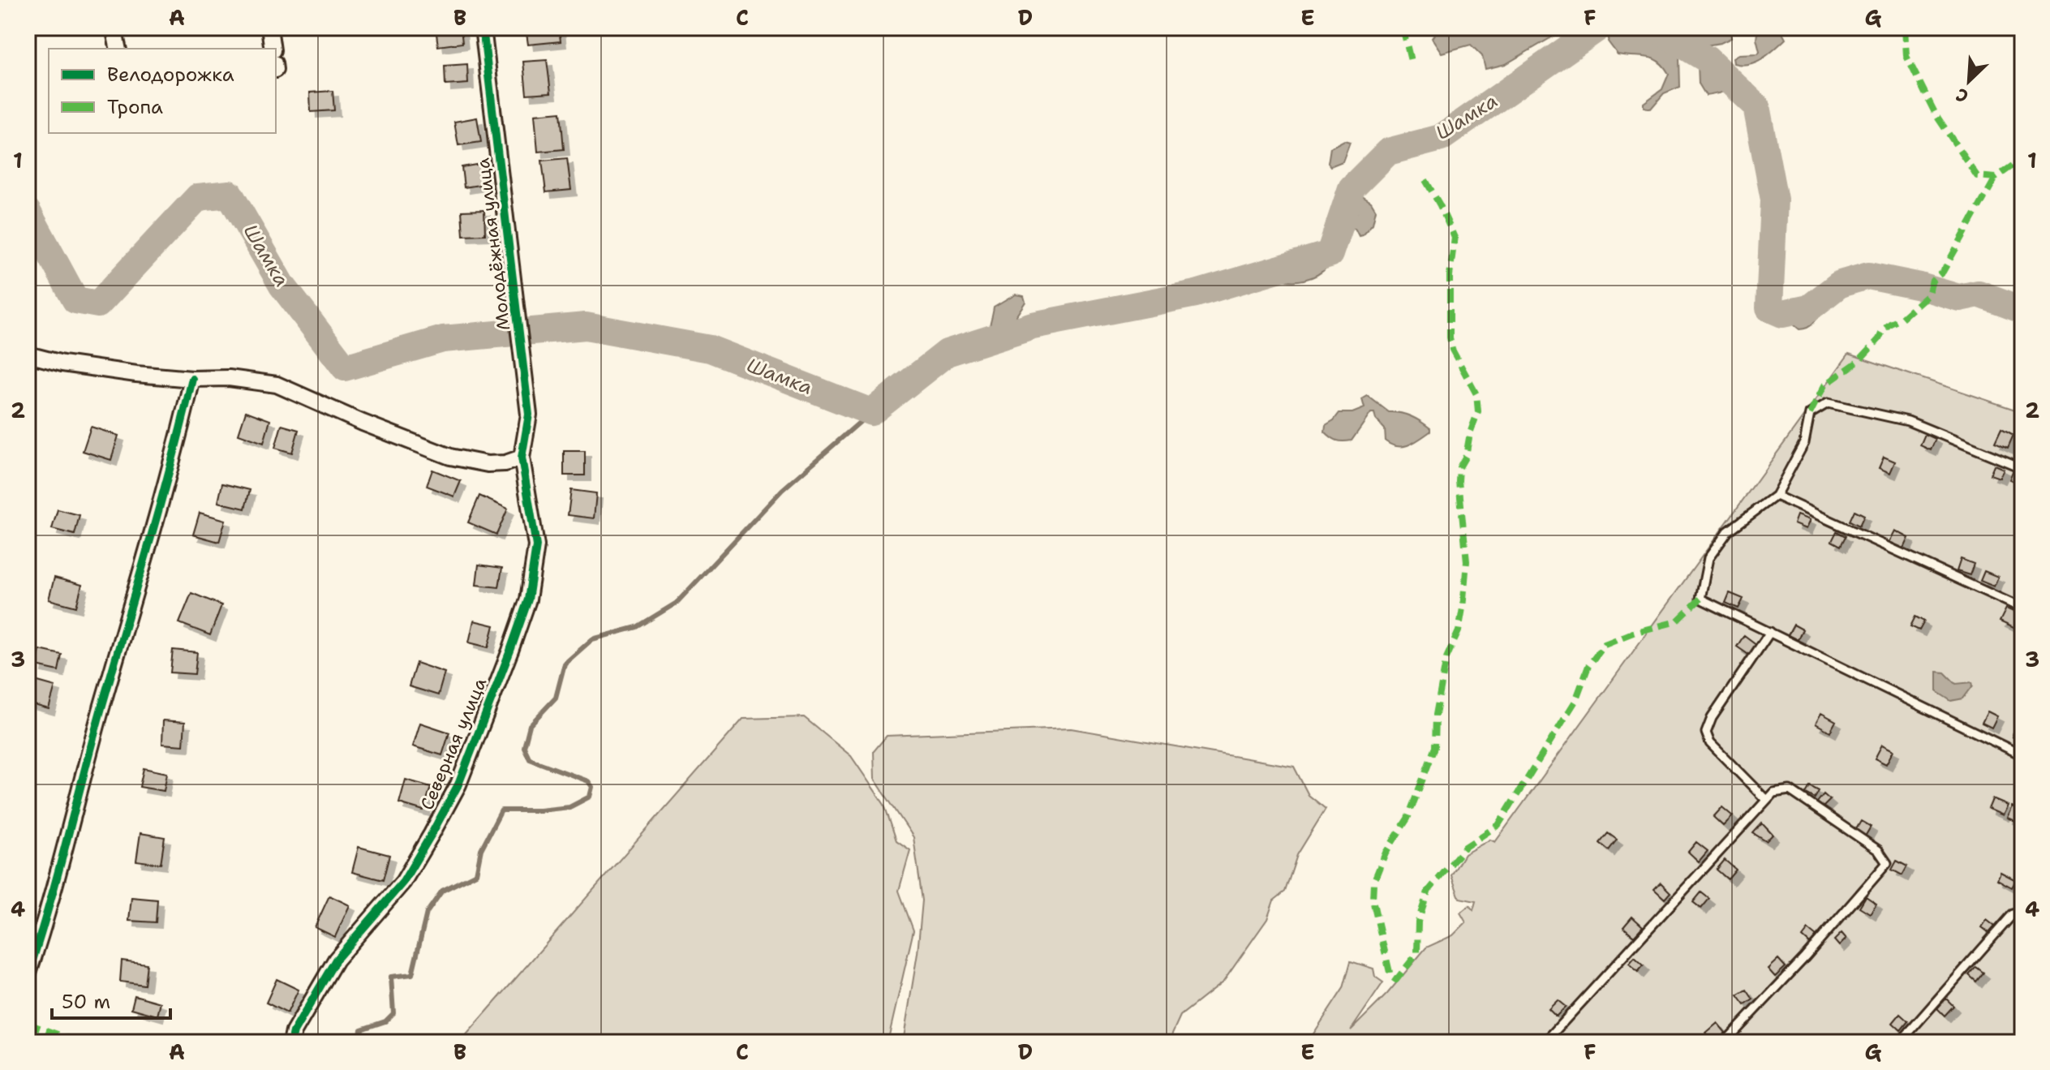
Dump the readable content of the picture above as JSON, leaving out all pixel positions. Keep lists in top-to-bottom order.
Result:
{
  "streets": {
    "street": ["Молодёжная улица", "Северная улица"]
  },
  "crossings": [
    ["Молодёжная улица", "Северная улица"]
  ],
  "water": ["Шамка"],
  "legend": ["Велодорожка", "Тропа"],
  "scale_bar": "50 m",
  "north": "bottom left",
  "grid": {
    "columns": [
      "A",
      "B",
      "C",
      "D",
      "E",
      "F",
      "G"
    ],
    "rows": [
      "1",
      "2",
      "3",
      "4"
    ]
  }
}
